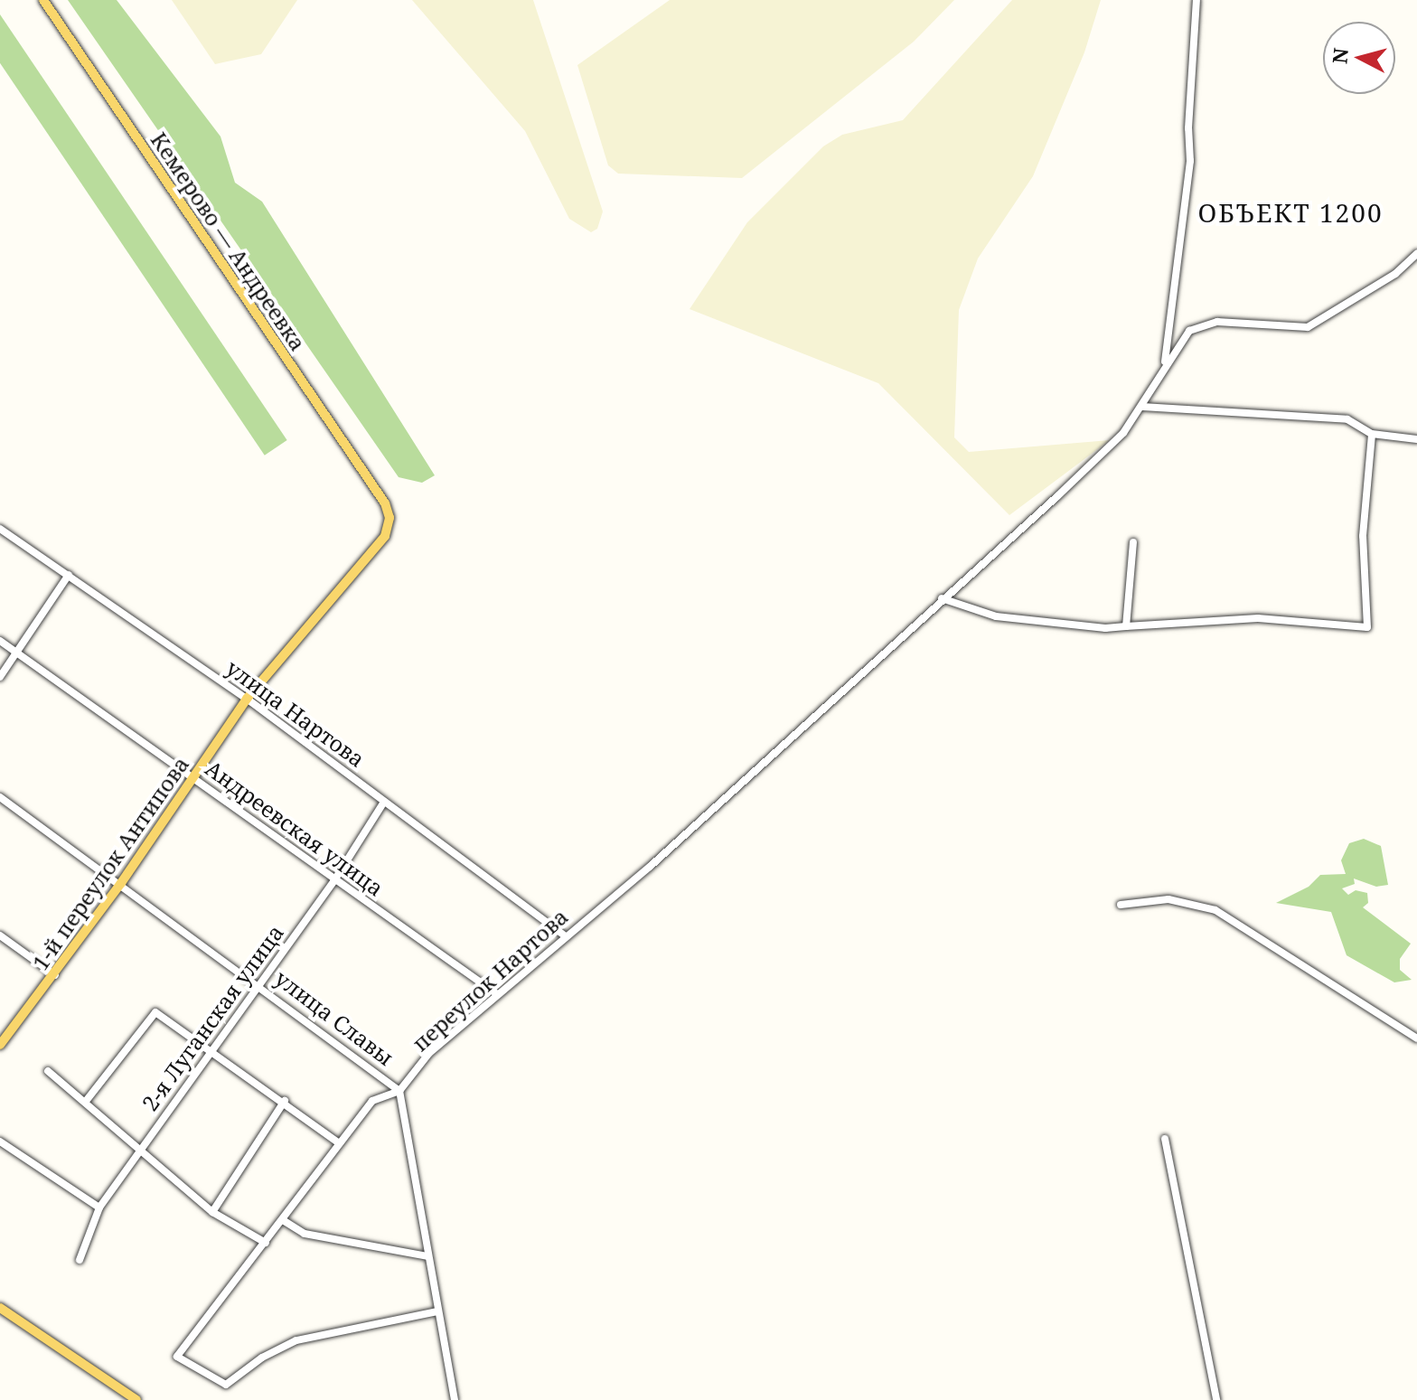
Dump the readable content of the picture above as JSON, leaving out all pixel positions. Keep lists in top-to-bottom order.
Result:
{
  "streets": {
    "main road": ["Кемерово — Андреевка", "1-й переулок Антипова"],
    "street": [
      "улица Нартова",
      "Андреевская улица",
      "переулок Нартова",
      "2-я Луганская улица",
      "улица Славы"
    ]
  },
  "crossings": [
    ["Кемерово — Андреевка", "1-й переулок Антипова"],
    ["улица Нартова", "1-й переулок Антипова"],
    ["улица Нартова", "переулок Нартова"],
    ["улица Нартова", "2-я Луганская улица"],
    ["Андреевская улица", "1-й переулок Антипова"],
    ["Андреевская улица", "переулок Нартова"],
    ["Андреевская улица", "2-я Луганская улица"],
    ["1-й переулок Антипова", "улица Славы"],
    ["переулок Нартова", "улица Славы"],
    ["2-я Луганская улица", "улица Славы"]
  ],
  "districts": ["ОБЪЕКТ 1200"],
  "north": "left"
}
